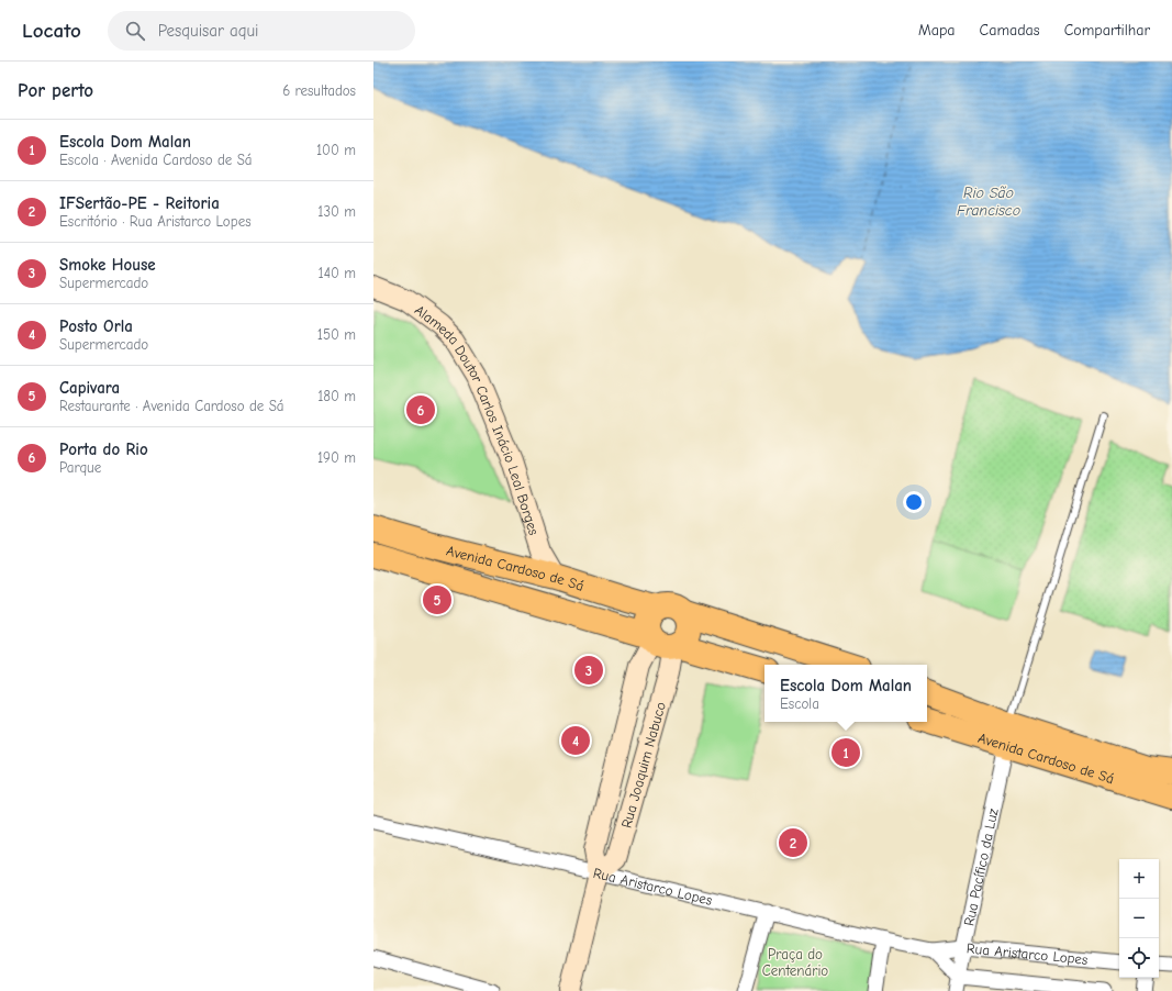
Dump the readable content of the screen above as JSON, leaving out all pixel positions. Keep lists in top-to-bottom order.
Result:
{
  "streets": {
    "highway": ["Avenida Cardoso de Sá"],
    "main road": ["Alameda Doutor Carlos Inácio Leal Borges", "Rua Joaquim Nabuco"],
    "street": ["Rua Pacífico da Luz", "Rua Aristarco Lopes"]
  },
  "crossings": [
    ["Alameda Doutor Carlos Inácio Leal Borges", "Avenida Cardoso de Sá"],
    ["Avenida Cardoso de Sá", "Rua Joaquim Nabuco"],
    ["Avenida Cardoso de Sá", "Rua Pacífico da Luz"],
    ["Rua Joaquim Nabuco", "Rua Aristarco Lopes"],
    ["Rua Pacífico da Luz", "Rua Aristarco Lopes"]
  ],
  "water": ["Rio São Francisco"],
  "parks": ["Praça do Centenário"],
  "page": {
    "header": "Locato",
    "search": "Pesquisar aqui",
    "nav": ["Mapa", "Camadas", "Compartilhar"],
    "heading": ["Por perto", "6 resultados"],
    "list": [
      {
        "mark": "1",
        "name": "Escola Dom Malan",
        "note": "Escola · Avenida Cardoso de Sá",
        "value": "100 m"
      },
      {
        "mark": "2",
        "name": "IFSertão-PE - Reitoria",
        "note": "Escritório · Rua Aristarco Lopes",
        "value": "130 m"
      },
      {
        "mark": "3",
        "name": "Smoke House",
        "note": "Supermercado",
        "value": "140 m"
      },
      {
        "mark": "4",
        "name": "Posto Orla",
        "note": "Supermercado",
        "value": "150 m"
      },
      {
        "mark": "5",
        "name": "Capivara",
        "note": "Restaurante · Avenida Cardoso de Sá",
        "value": "180 m"
      },
      {
        "mark": "6",
        "name": "Porta do Rio",
        "note": "Parque",
        "value": "190 m"
      }
    ],
    "pins": [
      "6",
      "5",
      "3",
      "4",
      "1",
      "2"
    ],
    "popup": ["Escola Dom Malan", "Escola"],
    "map_buttons": ["+", "−"]
  }
}
